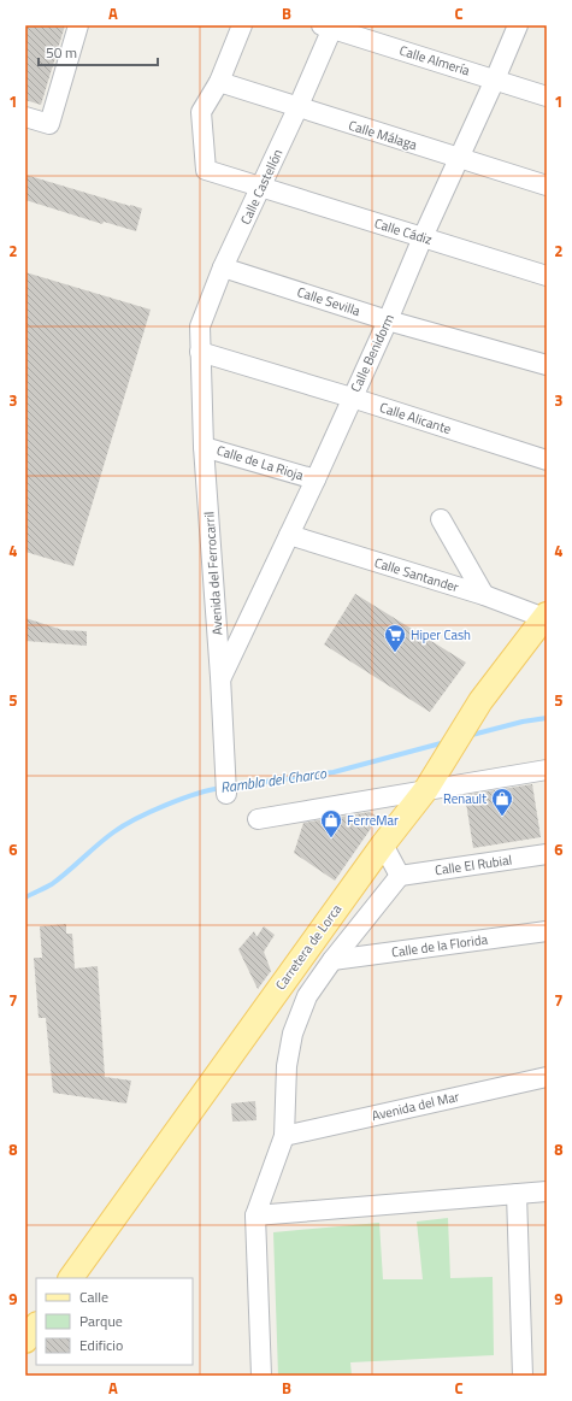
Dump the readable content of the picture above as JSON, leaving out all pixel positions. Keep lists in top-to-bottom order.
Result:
{
  "streets": {
    "main road": ["Carretera de Lorca"],
    "street": [
      "Calle Almería",
      "Calle Málaga",
      "Calle Castellón",
      "Calle Cádiz",
      "Calle Sevilla",
      "Calle Benidorm",
      "Calle Alicante",
      "Calle de La Rioja",
      "Avenida del Ferrocarril",
      "Calle Santander",
      "Calle El Rubial",
      "Calle de la Florida",
      "Avenida del Mar"
    ]
  },
  "crossings": [
    ["Calle Almería", "Calle Castellón"],
    ["Calle Almería", "Calle Benidorm"],
    ["Calle Málaga", "Calle Castellón"],
    ["Calle Málaga", "Calle Cádiz"],
    ["Calle Málaga", "Calle Benidorm"],
    ["Calle Castellón", "Calle Cádiz"],
    ["Calle Castellón", "Calle Sevilla"],
    ["Calle Castellón", "Calle Alicante"],
    ["Calle Castellón", "Avenida del Ferrocarril"],
    ["Calle Cádiz", "Calle Benidorm"],
    ["Calle Sevilla", "Calle Benidorm"],
    ["Calle Benidorm", "Calle Alicante"],
    ["Calle Benidorm", "Calle de La Rioja"],
    ["Calle Benidorm", "Avenida del Ferrocarril"],
    ["Calle Benidorm", "Calle Santander"],
    ["Calle Alicante", "Avenida del Ferrocarril"],
    ["Calle de La Rioja", "Avenida del Ferrocarril"],
    ["Calle Santander", "Carretera de Lorca"]
  ],
  "water": ["Rambla del Charco"],
  "places": {
    "supermarket": ["Hiper Cash"],
    "shop": ["Renault", "FerreMar"]
  },
  "legend": ["Calle", "Parque", "Edificio"],
  "scale_bar": "50 m",
  "grid": {
    "columns": ["A", "B", "C"],
    "rows": [
      "1",
      "2",
      "3",
      "4",
      "5",
      "6",
      "7",
      "8",
      "9"
    ]
  }
}
